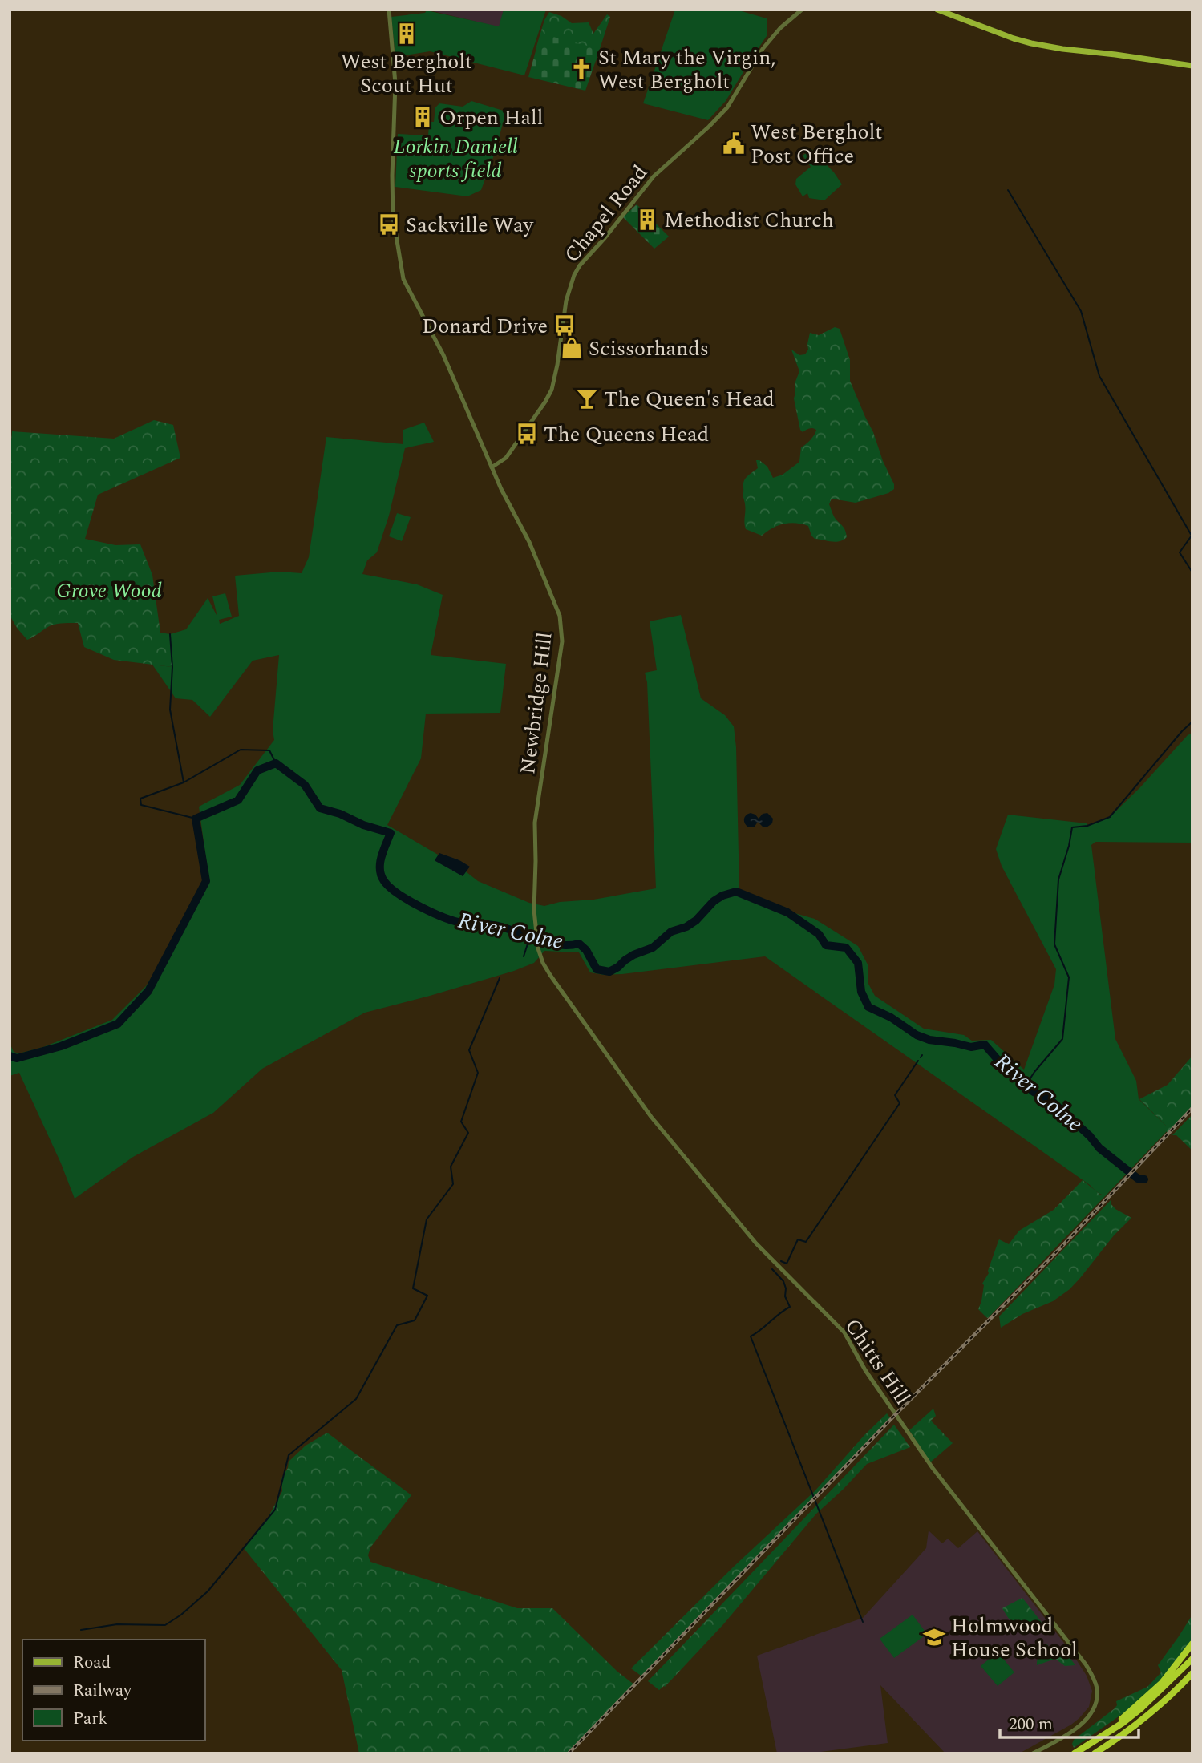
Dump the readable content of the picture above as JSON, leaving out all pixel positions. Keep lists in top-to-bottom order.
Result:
{
  "streets": {
    "street": ["Chapel Road", "Newbridge Hill", "Chitts Hill"]
  },
  "crossings": [
    ["Chapel Road", "Newbridge Hill"],
    ["Newbridge Hill", "Chitts Hill"]
  ],
  "water": ["River Colne"],
  "parks": ["Lorkin Daniell sports field", "Grove Wood"],
  "places": {
    "building": ["West Bergholt Scout Hut", "Orpen Hall", "Methodist Church"],
    "church": ["St Mary the Virgin, West Bergholt"],
    "public building": ["West Bergholt Post Office"],
    "bus stop": ["Sackville Way", "Donard Drive", "The Queens Head"],
    "shop": ["Scissorhands"],
    "bar": ["The Queen's Head"],
    "school or university": ["Holmwood House School"]
  },
  "legend": ["Road", "Railway", "Park"],
  "scale_bar": "200 m"
}
